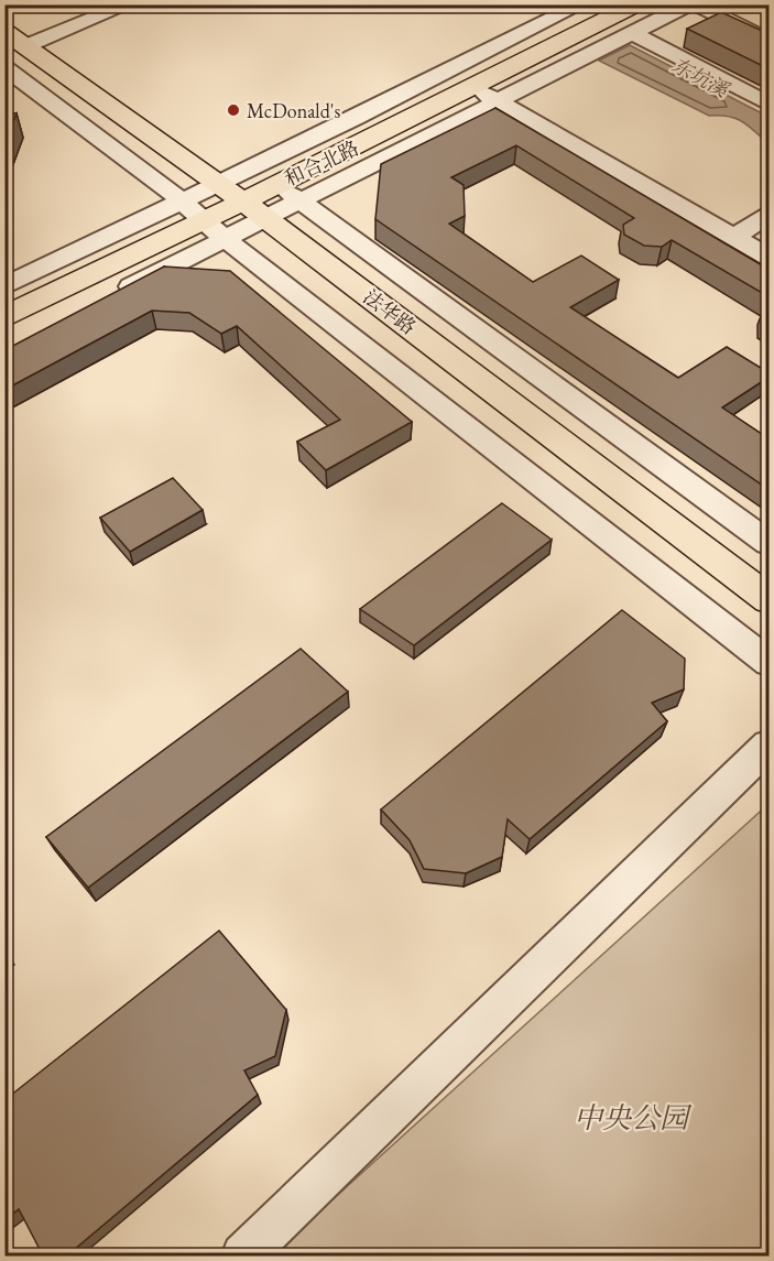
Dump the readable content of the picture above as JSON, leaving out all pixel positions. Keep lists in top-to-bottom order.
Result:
{
  "streets": {
    "main road": ["和合北路", "法华路"]
  },
  "crossings": [
    ["和合北路", "法华路"]
  ],
  "water": ["东坑溪"],
  "parks": ["中央公园"],
  "places": ["McDonald's"]
}
